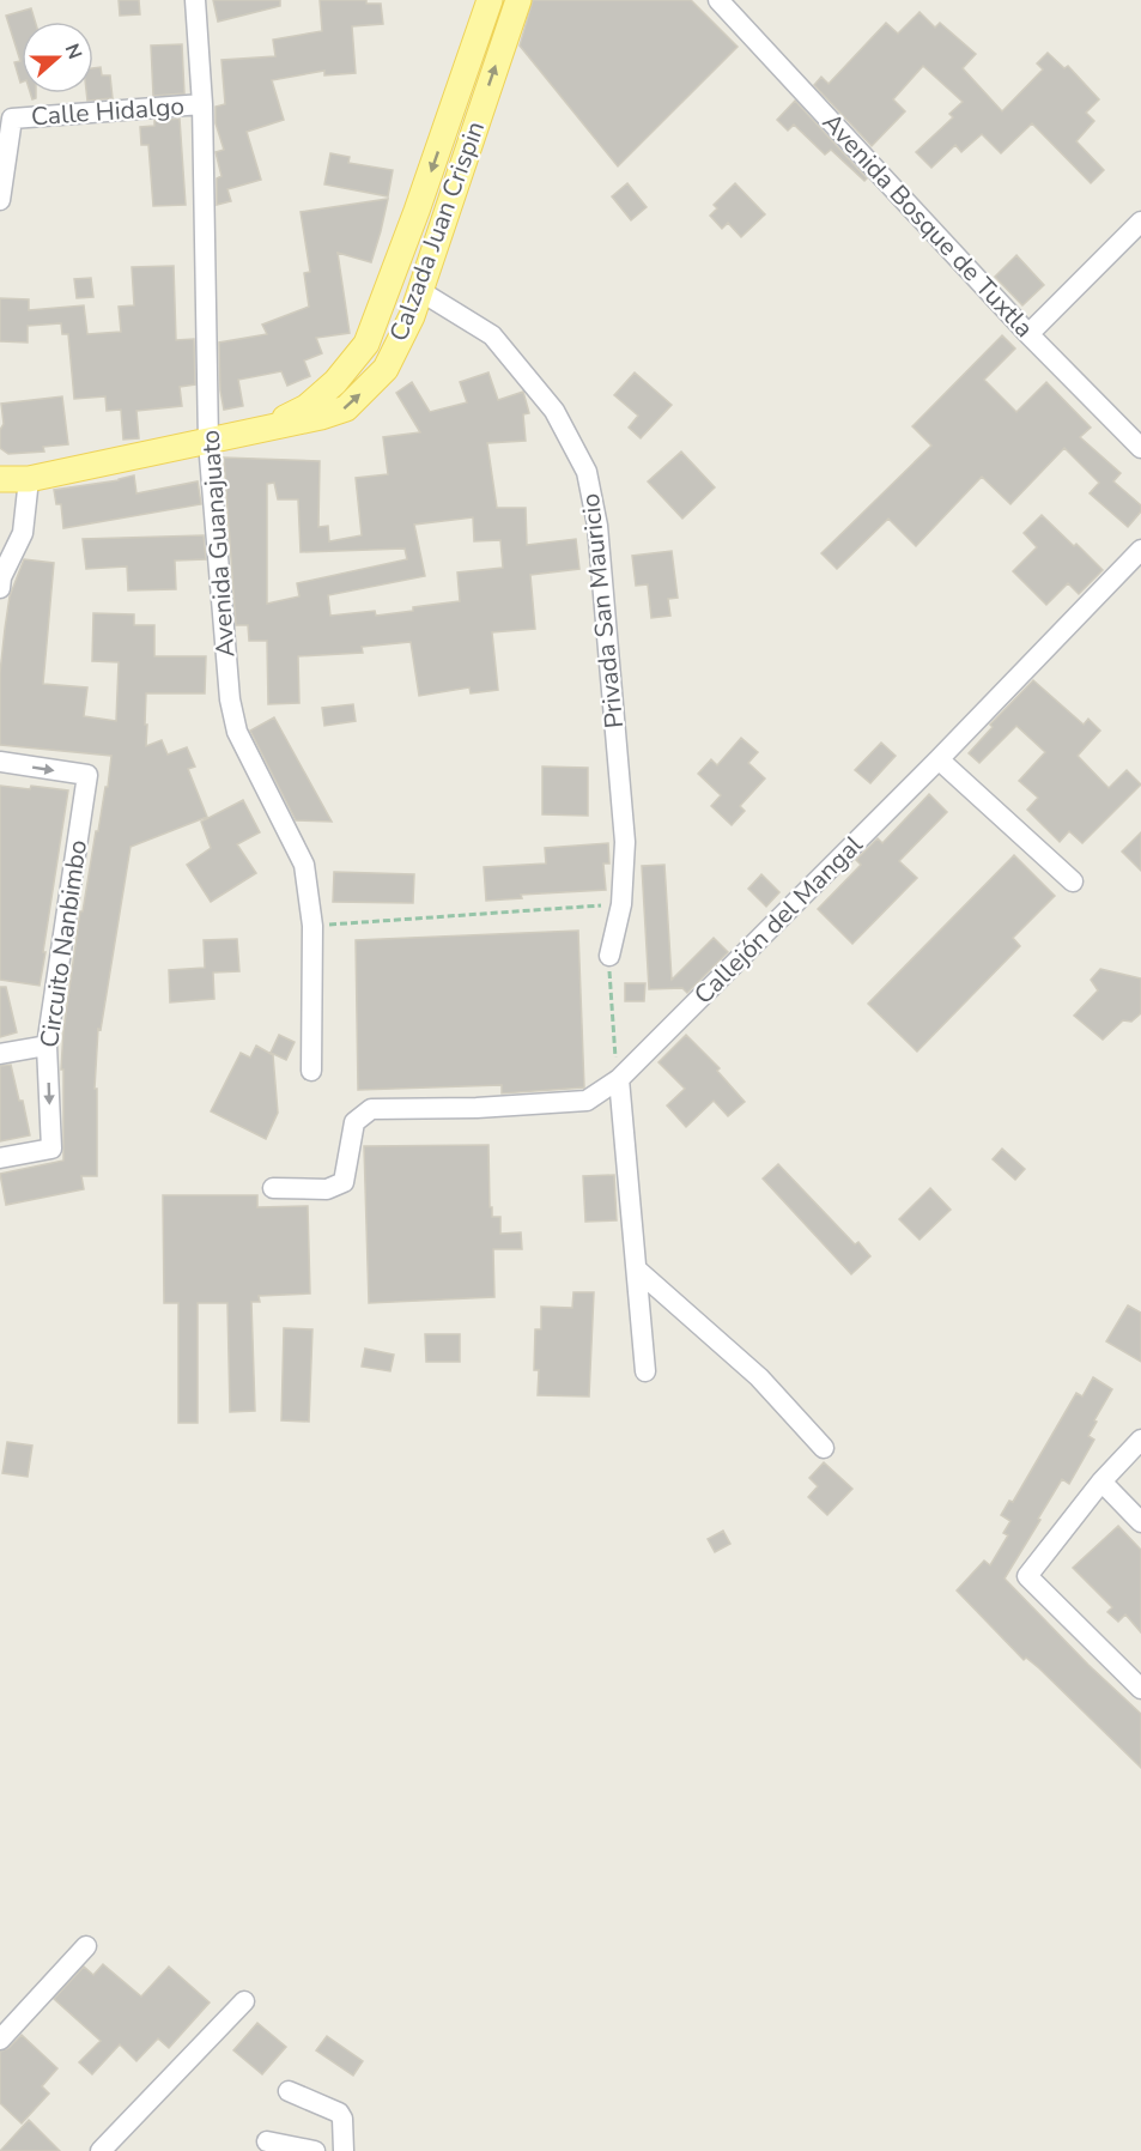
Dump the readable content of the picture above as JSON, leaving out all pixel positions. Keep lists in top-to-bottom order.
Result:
{
  "streets": {
    "main road": ["Calzada Juan Crispin"],
    "street": [
      "Calle Hidalgo",
      "Avenida Bosque de Tuxtla",
      "Avenida Guanajuato",
      "Privada San Mauricio",
      "Callejón del Mangal",
      "Circuito Nanbimbo"
    ]
  },
  "crossings": [
    ["Calle Hidalgo", "Avenida Guanajuato"],
    ["Calzada Juan Crispin", "Avenida Guanajuato"],
    ["Calzada Juan Crispin", "Privada San Mauricio"]
  ],
  "north": "right"
}
